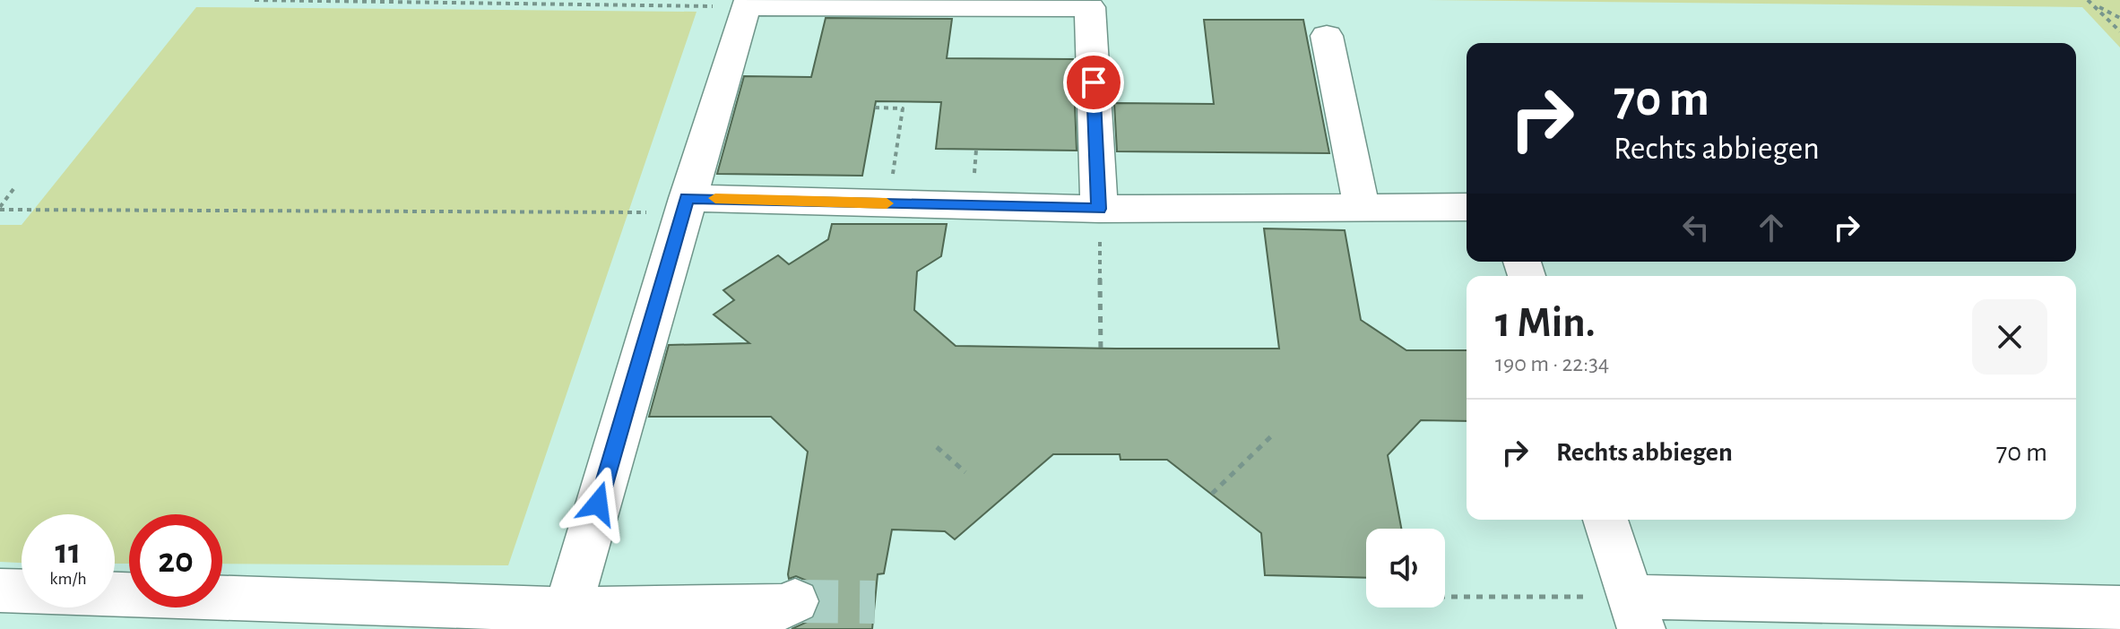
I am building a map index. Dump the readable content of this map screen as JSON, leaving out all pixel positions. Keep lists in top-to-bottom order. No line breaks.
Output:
{"page":{"turn":["70 m","Rechts abbiegen"],"heading":["1 Min.","190 m · 22:34"],"list":[{"name":"Rechts abbiegen","value":"70 m"}],"speed":"11 km/h","limit":"20"}}
